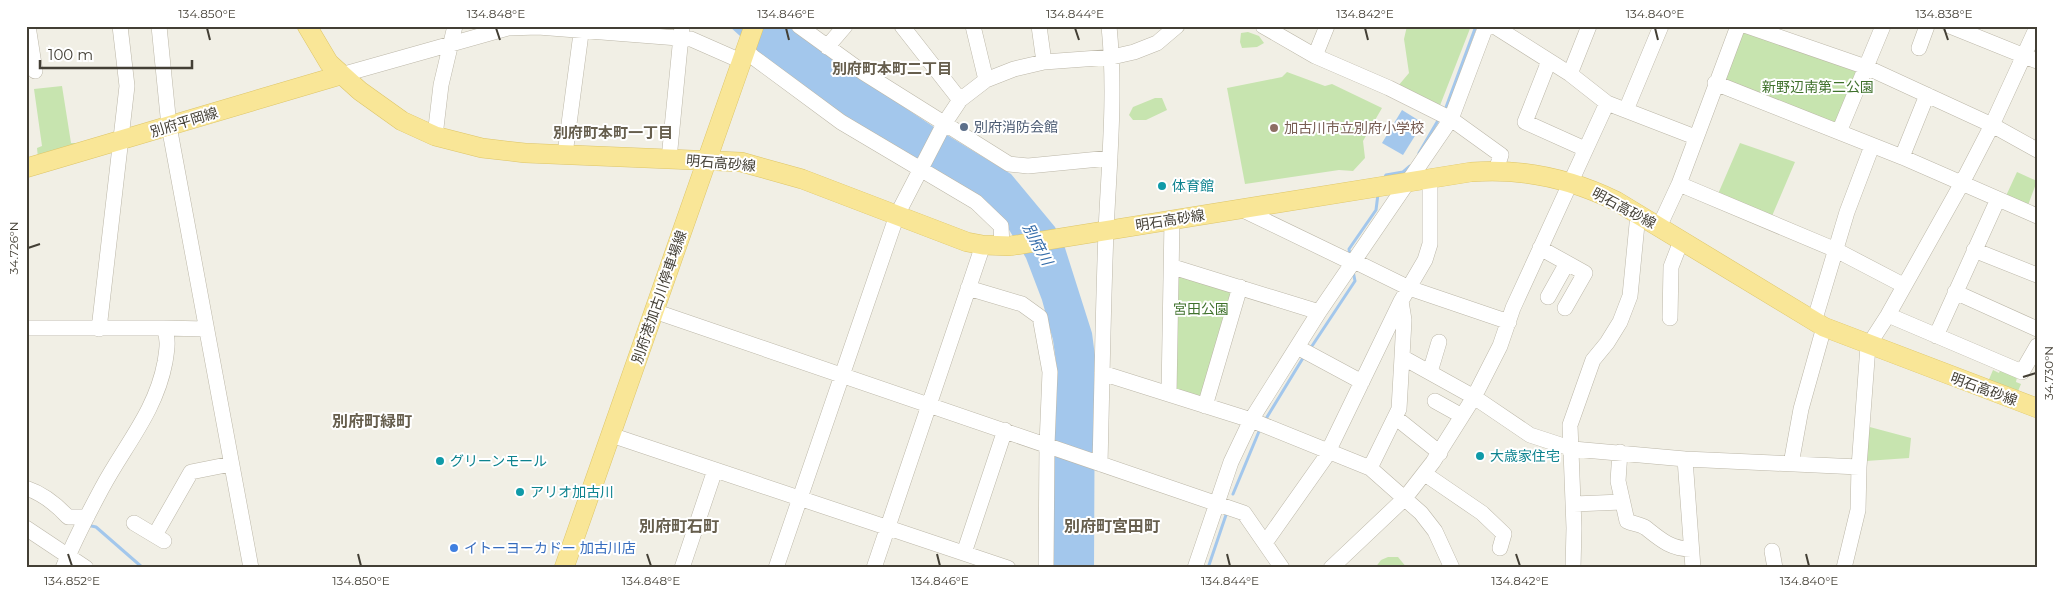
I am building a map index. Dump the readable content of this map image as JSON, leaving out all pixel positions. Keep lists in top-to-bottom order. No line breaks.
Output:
{"streets":{"main road":["別府平岡線","明石高砂線","別府港加古川停車場線"]},"crossings":[["別府平岡線","明石高砂線"],["明石高砂線","別府港加古川停車場線"]],"districts":["別府町本町二丁目","別府町本町一丁目","別府町緑町","別府町石町","別府町宮田町"],"water":["別府川"],"parks":["新野辺南第二公園","宮田公園"],"places":["別府消防会館","加古川市立別府小学校","体育館","大歳家住宅","グリーンモール","アリオ加古川","イトーヨーカドー 加古川店"],"scale_bar":"100 m","coordinates":["134.850°E","134.848°E","134.846°E","134.844°E","134.842°E","134.840°E","134.838°E","34.726°N","34.730°N","134.852°E"]}
